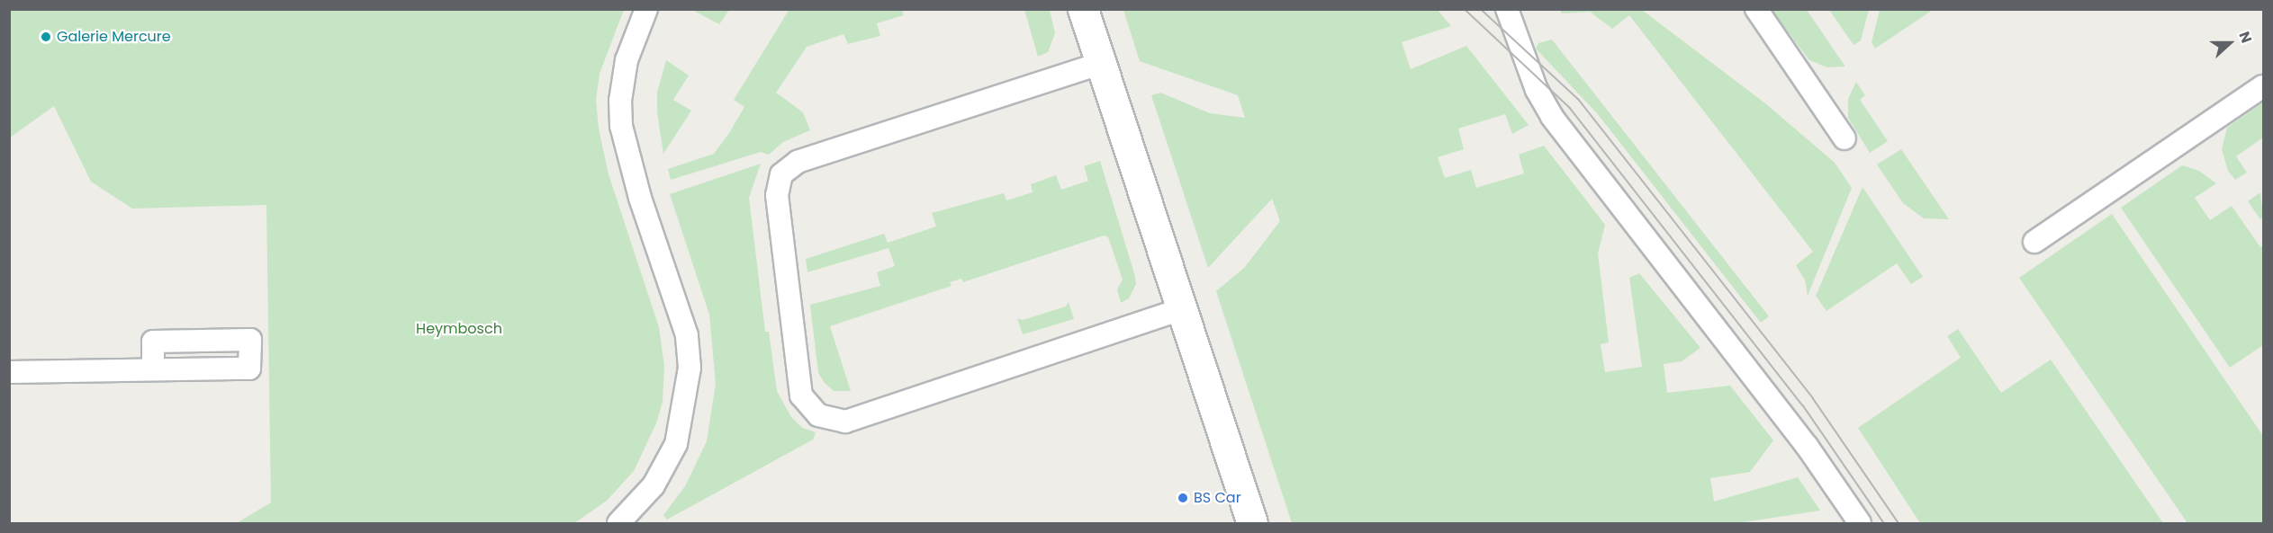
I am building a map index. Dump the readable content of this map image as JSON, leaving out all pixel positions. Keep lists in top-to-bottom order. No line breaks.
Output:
{"parks":["Heymbosch"],"places":["Galerie Mercure","BS Car"],"north":"right"}
